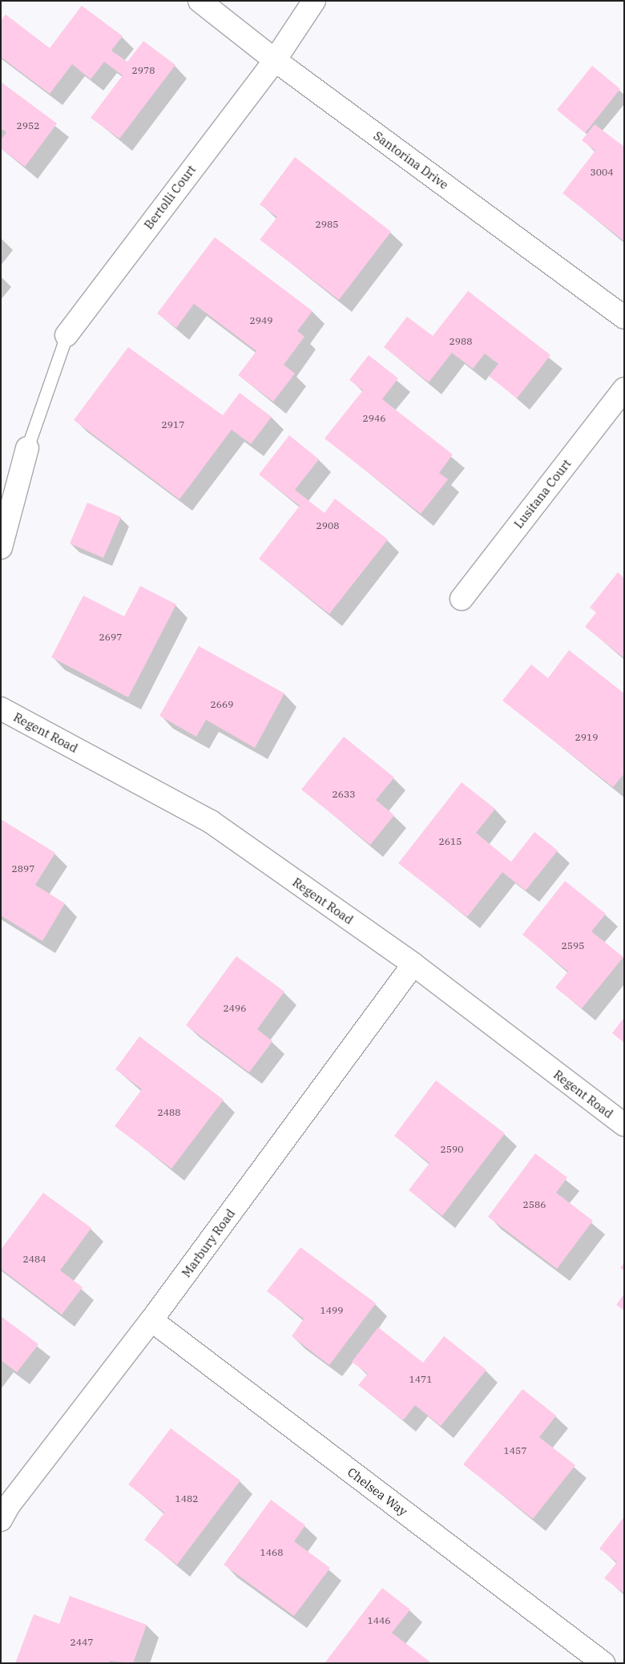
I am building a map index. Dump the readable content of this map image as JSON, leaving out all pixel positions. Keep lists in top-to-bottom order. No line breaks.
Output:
{"streets":{"street":["Santorina Drive","Bertolli Court","Lusitana Court","Regent Road","Marbury Road","Chelsea Way"]},"crossings":[["Santorina Drive","Bertolli Court"],["Regent Road","Marbury Road"],["Marbury Road","Chelsea Way"]],"house_numbers":["2978","2952","3004","2985","2949","2988","2946","2917","2908","2697","2669","2919","2633","2615","2897","2595","2496","2488","2590","2586","2484","1499","1471","1457","1482","1468","1446","2447"]}
